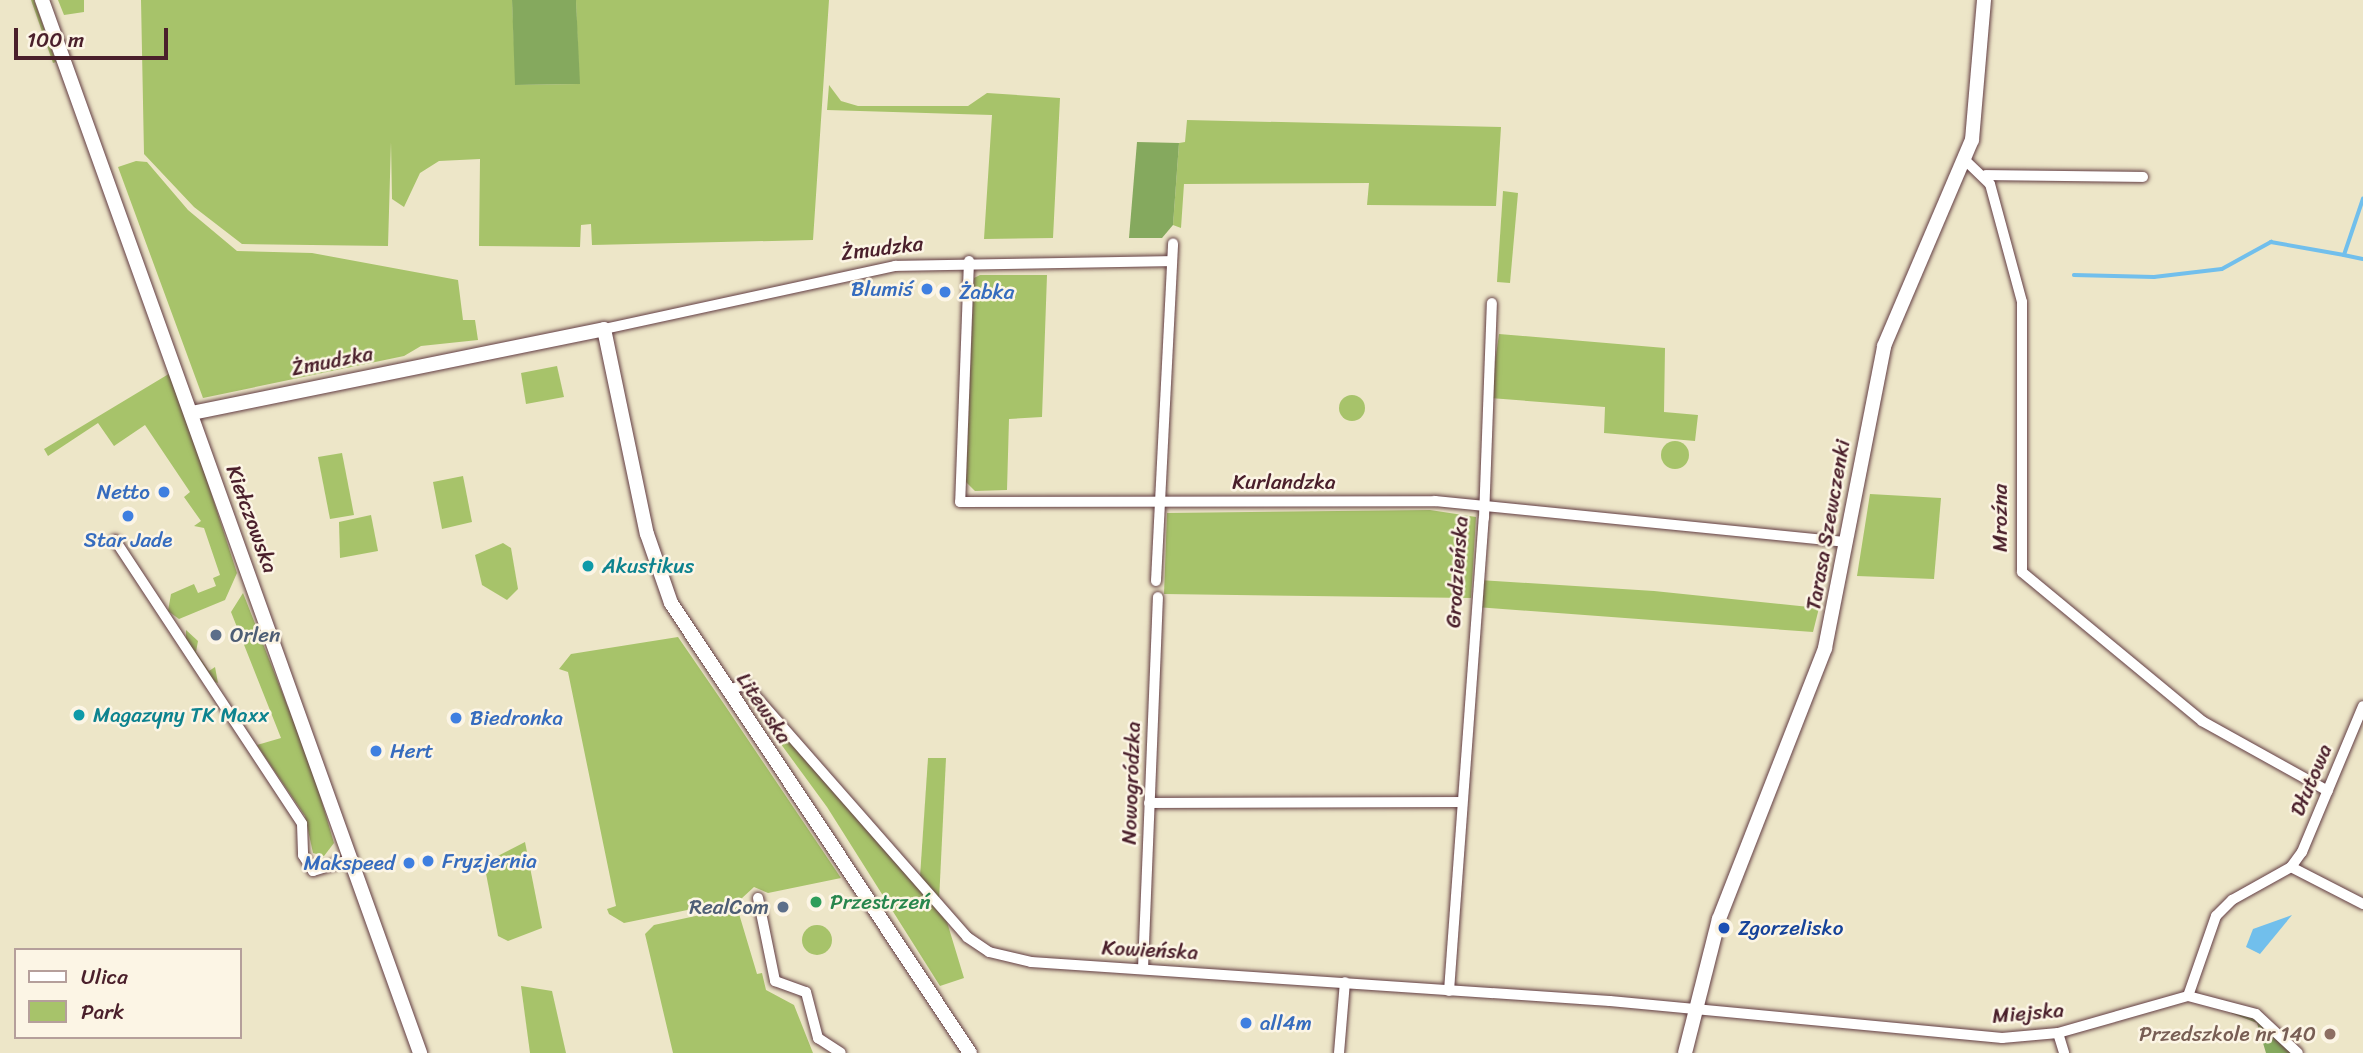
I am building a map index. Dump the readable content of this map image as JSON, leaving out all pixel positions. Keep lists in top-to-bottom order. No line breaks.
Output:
{"streets":{"street":["Żmudzka","Kurlandzka","Mroźna","Kiełczowska","Tarasa Szewczenki","Grodzieńska","Litewska","Dłutowa","Nowogródzka","Kowieńska","Miejska"]},"crossings":[["Żmudzka","Kurlandzka"],["Żmudzka","Kiełczowska"],["Żmudzka","Litewska"],["Kurlandzka","Tarasa Szewczenki"],["Kurlandzka","Grodzieńska"],["Mroźna","Dłutowa"],["Tarasa Szewczenki","Kowieńska"],["Tarasa Szewczenki","Miejska"],["Grodzieńska","Kowieńska"],["Litewska","Kowieńska"],["Nowogródzka","Kowieńska"],["Kowieńska","Miejska"]],"places":["Blumiś","Żabka","Netto","Star Jade","Akustikus","Orlen","Magazyny TK Maxx","Biedronka","Hert","Fryzjernia","Makspeed","Przestrzeń","RealCom","Zgorzelisko","all4m","Przedszkole nr 140"],"legend":["Ulica","Park"],"scale_bar":"100 m"}
